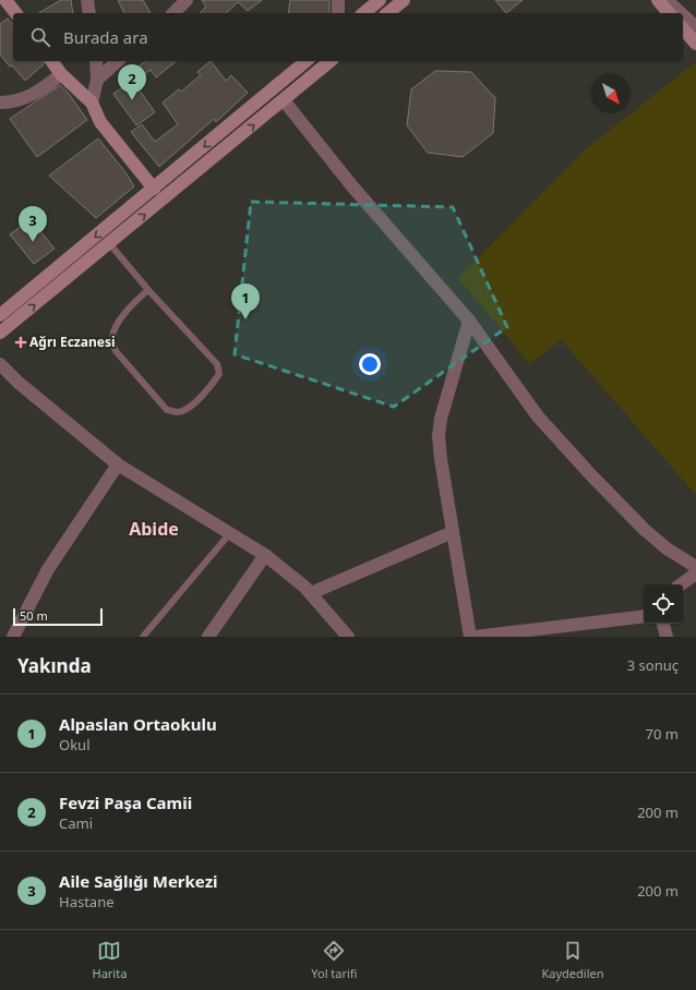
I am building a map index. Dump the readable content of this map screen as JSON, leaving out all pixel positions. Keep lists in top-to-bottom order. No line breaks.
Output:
{"districts":["Abide"],"places":{"health":["Ağrı Eczanesi"]},"scale_bar":"50 m","north":"bottom right","page":{"search":"Burada ara","pins":["2","3","1"],"scale":"50 m","heading":["Yakında","3 sonuç"],"list":[{"mark":"1","name":"Alpaslan Ortaokulu","note":"Okul","value":"70 m"},{"mark":"2","name":"Fevzi Paşa Camii","note":"Cami","value":"200 m"},{"mark":"3","name":"Aile Sağlığı Merkezi","note":"Hastane","value":"200 m"}],"nav":["Harita","Yol tarifi","Kaydedilen"]}}
